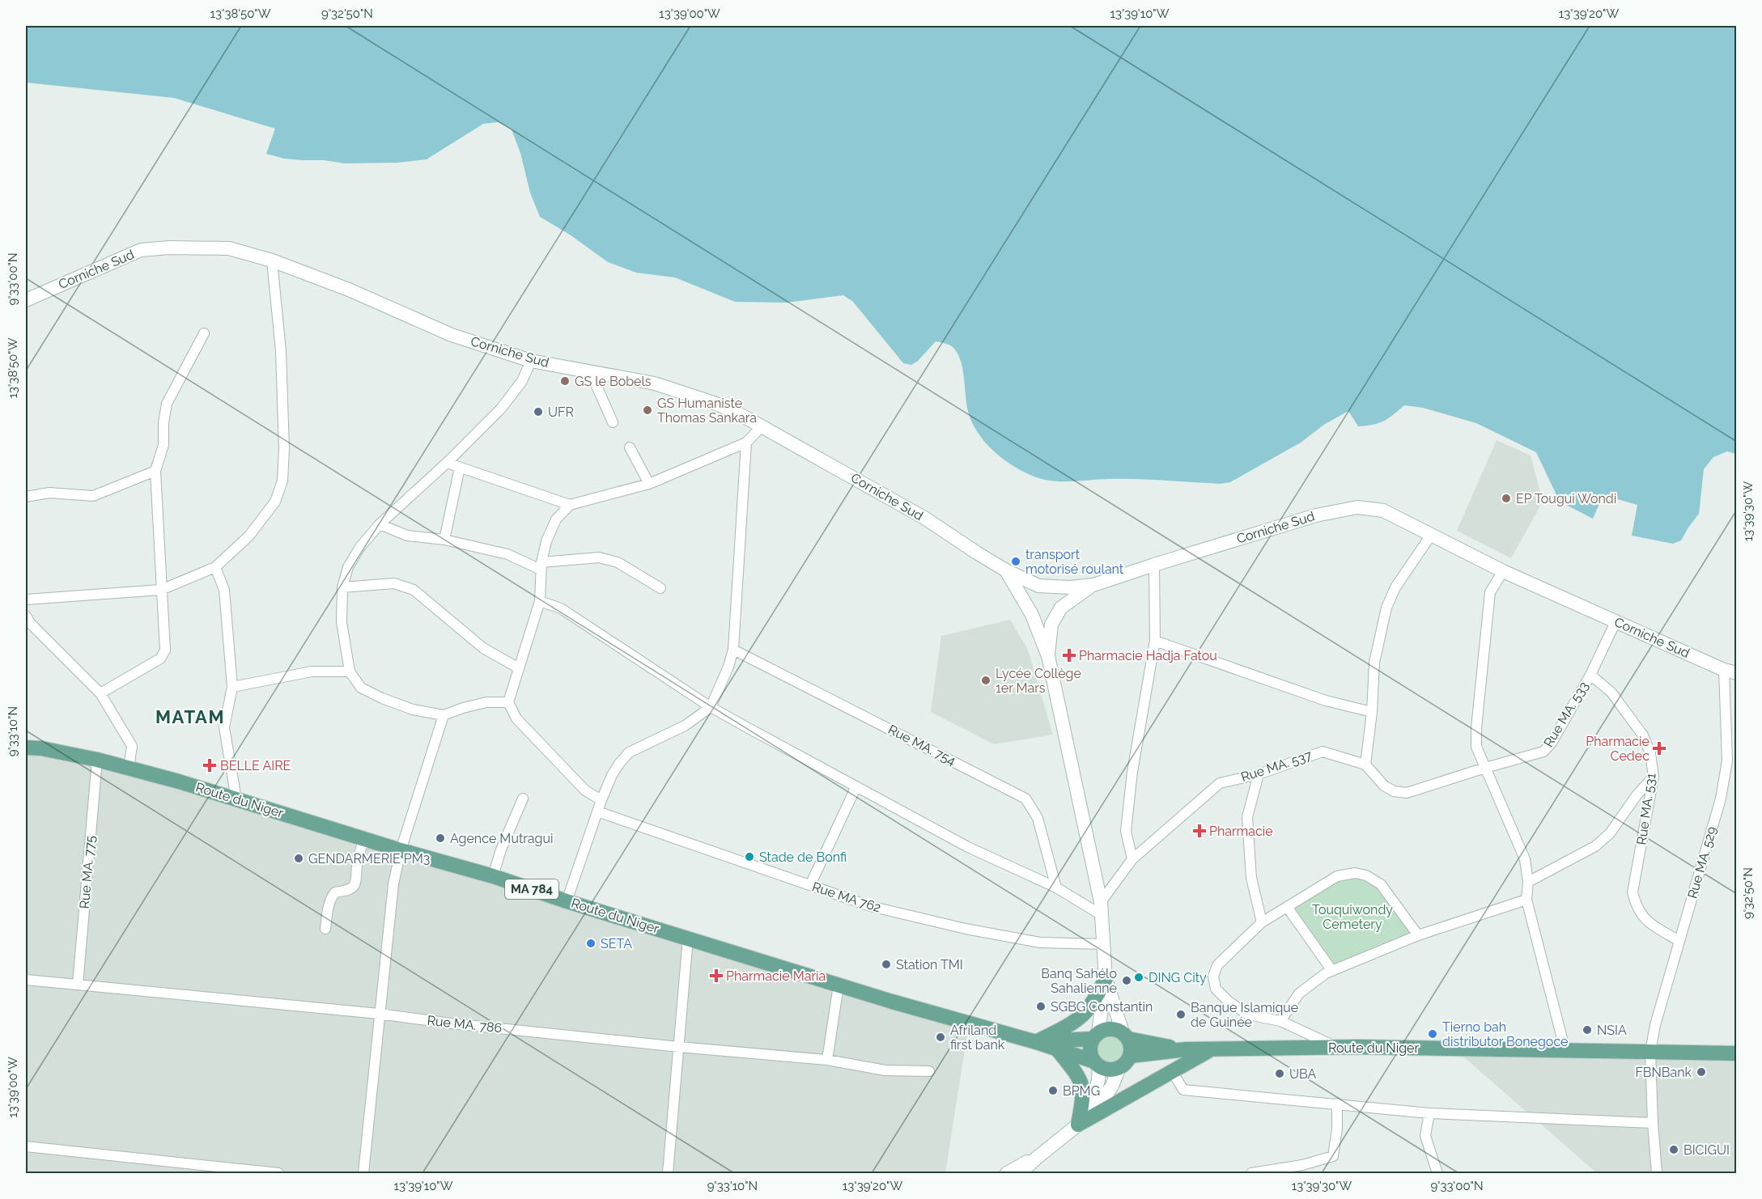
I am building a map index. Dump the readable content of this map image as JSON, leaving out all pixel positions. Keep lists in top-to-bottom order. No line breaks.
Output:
{"streets":{"main road":["Corniche Sud","Route du Niger","MA 784"],"street":["Rue MA. 533","Rue MA. 754","Rue MA. 537","Rue MA. 531","Rue MA. 529","Rue MA. 775","Rue MA 762","Rue MA. 786"]},"crossings":[["Corniche Sud","Rue MA. 533"],["Corniche Sud","Rue MA. 529"],["Rue MA. 533","Rue MA. 531"],["Route du Niger","Rue MA. 529"],["Route du Niger","Rue MA. 775"],["Rue MA. 531","Rue MA. 529"],["Rue MA. 775","Rue MA. 786"]],"districts":["MATAM"],"parks":["Touquiwondy Cemetery"],"places":{"other":["GS le Bobels","GS Humaniste Thomas Sankara","UFR","EP Tougui Wondi","transport motorisé roulant","Lycée Collège 1er Mars","Agence Mutragui","Stade de Bonfi","GENDARMERIE PM3","SETA","Station TMI","DING City","Banq Sahélo Sahalienne","SGBG Constantin","Banque Islamique de Guinée","NSIA","Tierno bah distributor Bonegoce","Afriland first bank","FBNBank","UBA","BPMG","BICIGUI"],"health":["Pharmacie Hadja Fatou","Pharmacie Cedec","BELLE AIRE","Pharmacie","Pharmacie Maria"]},"coordinates":["13°38'50\"W","9°32'50\"N","13°39'00\"W","13°39'10\"W","13°39'20\"W","9°33'00\"N","13°39'30\"W","9°33'10\"N"]}
